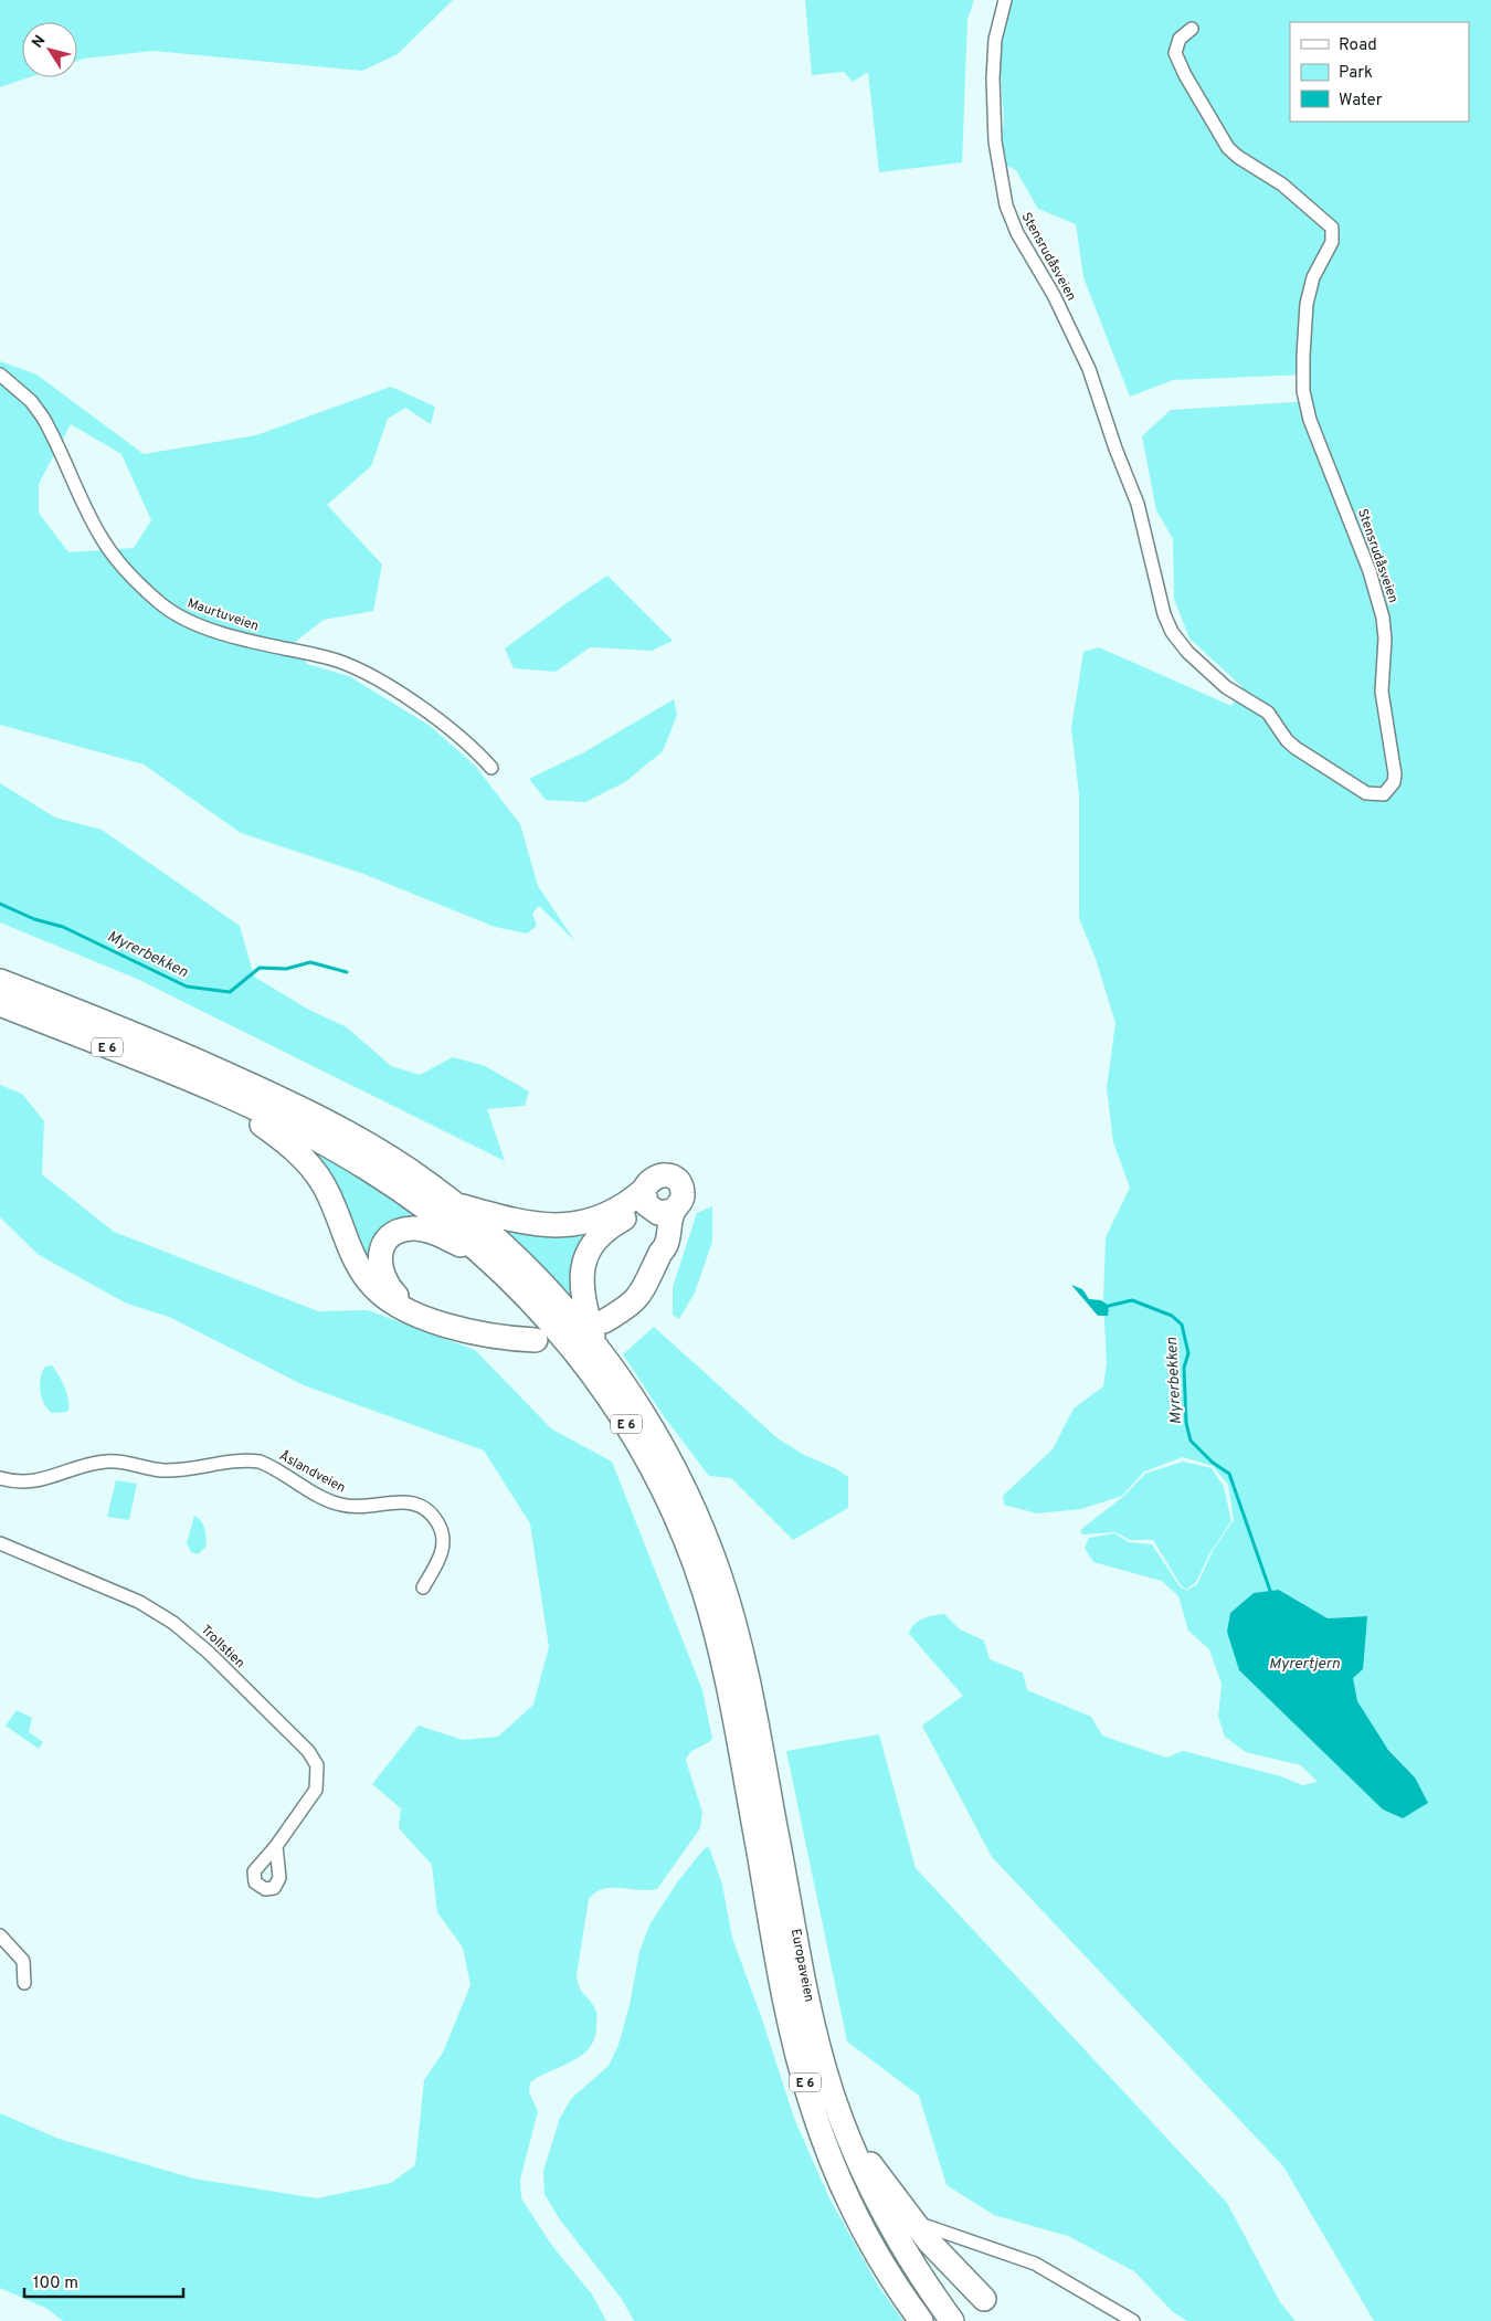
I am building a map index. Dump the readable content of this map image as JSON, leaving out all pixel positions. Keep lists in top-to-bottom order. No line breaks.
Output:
{"streets":{"highway":["E 6","Europaveien"],"street":["Stensrudåsveien","Maurtuveien","Åslandveien","Trollstien"]},"crossings":[["E 6","Europaveien"]],"water":["Myrerbekken","Myrertjern"],"legend":["Road","Park","Water"],"scale_bar":"100 m","north":"top left"}
